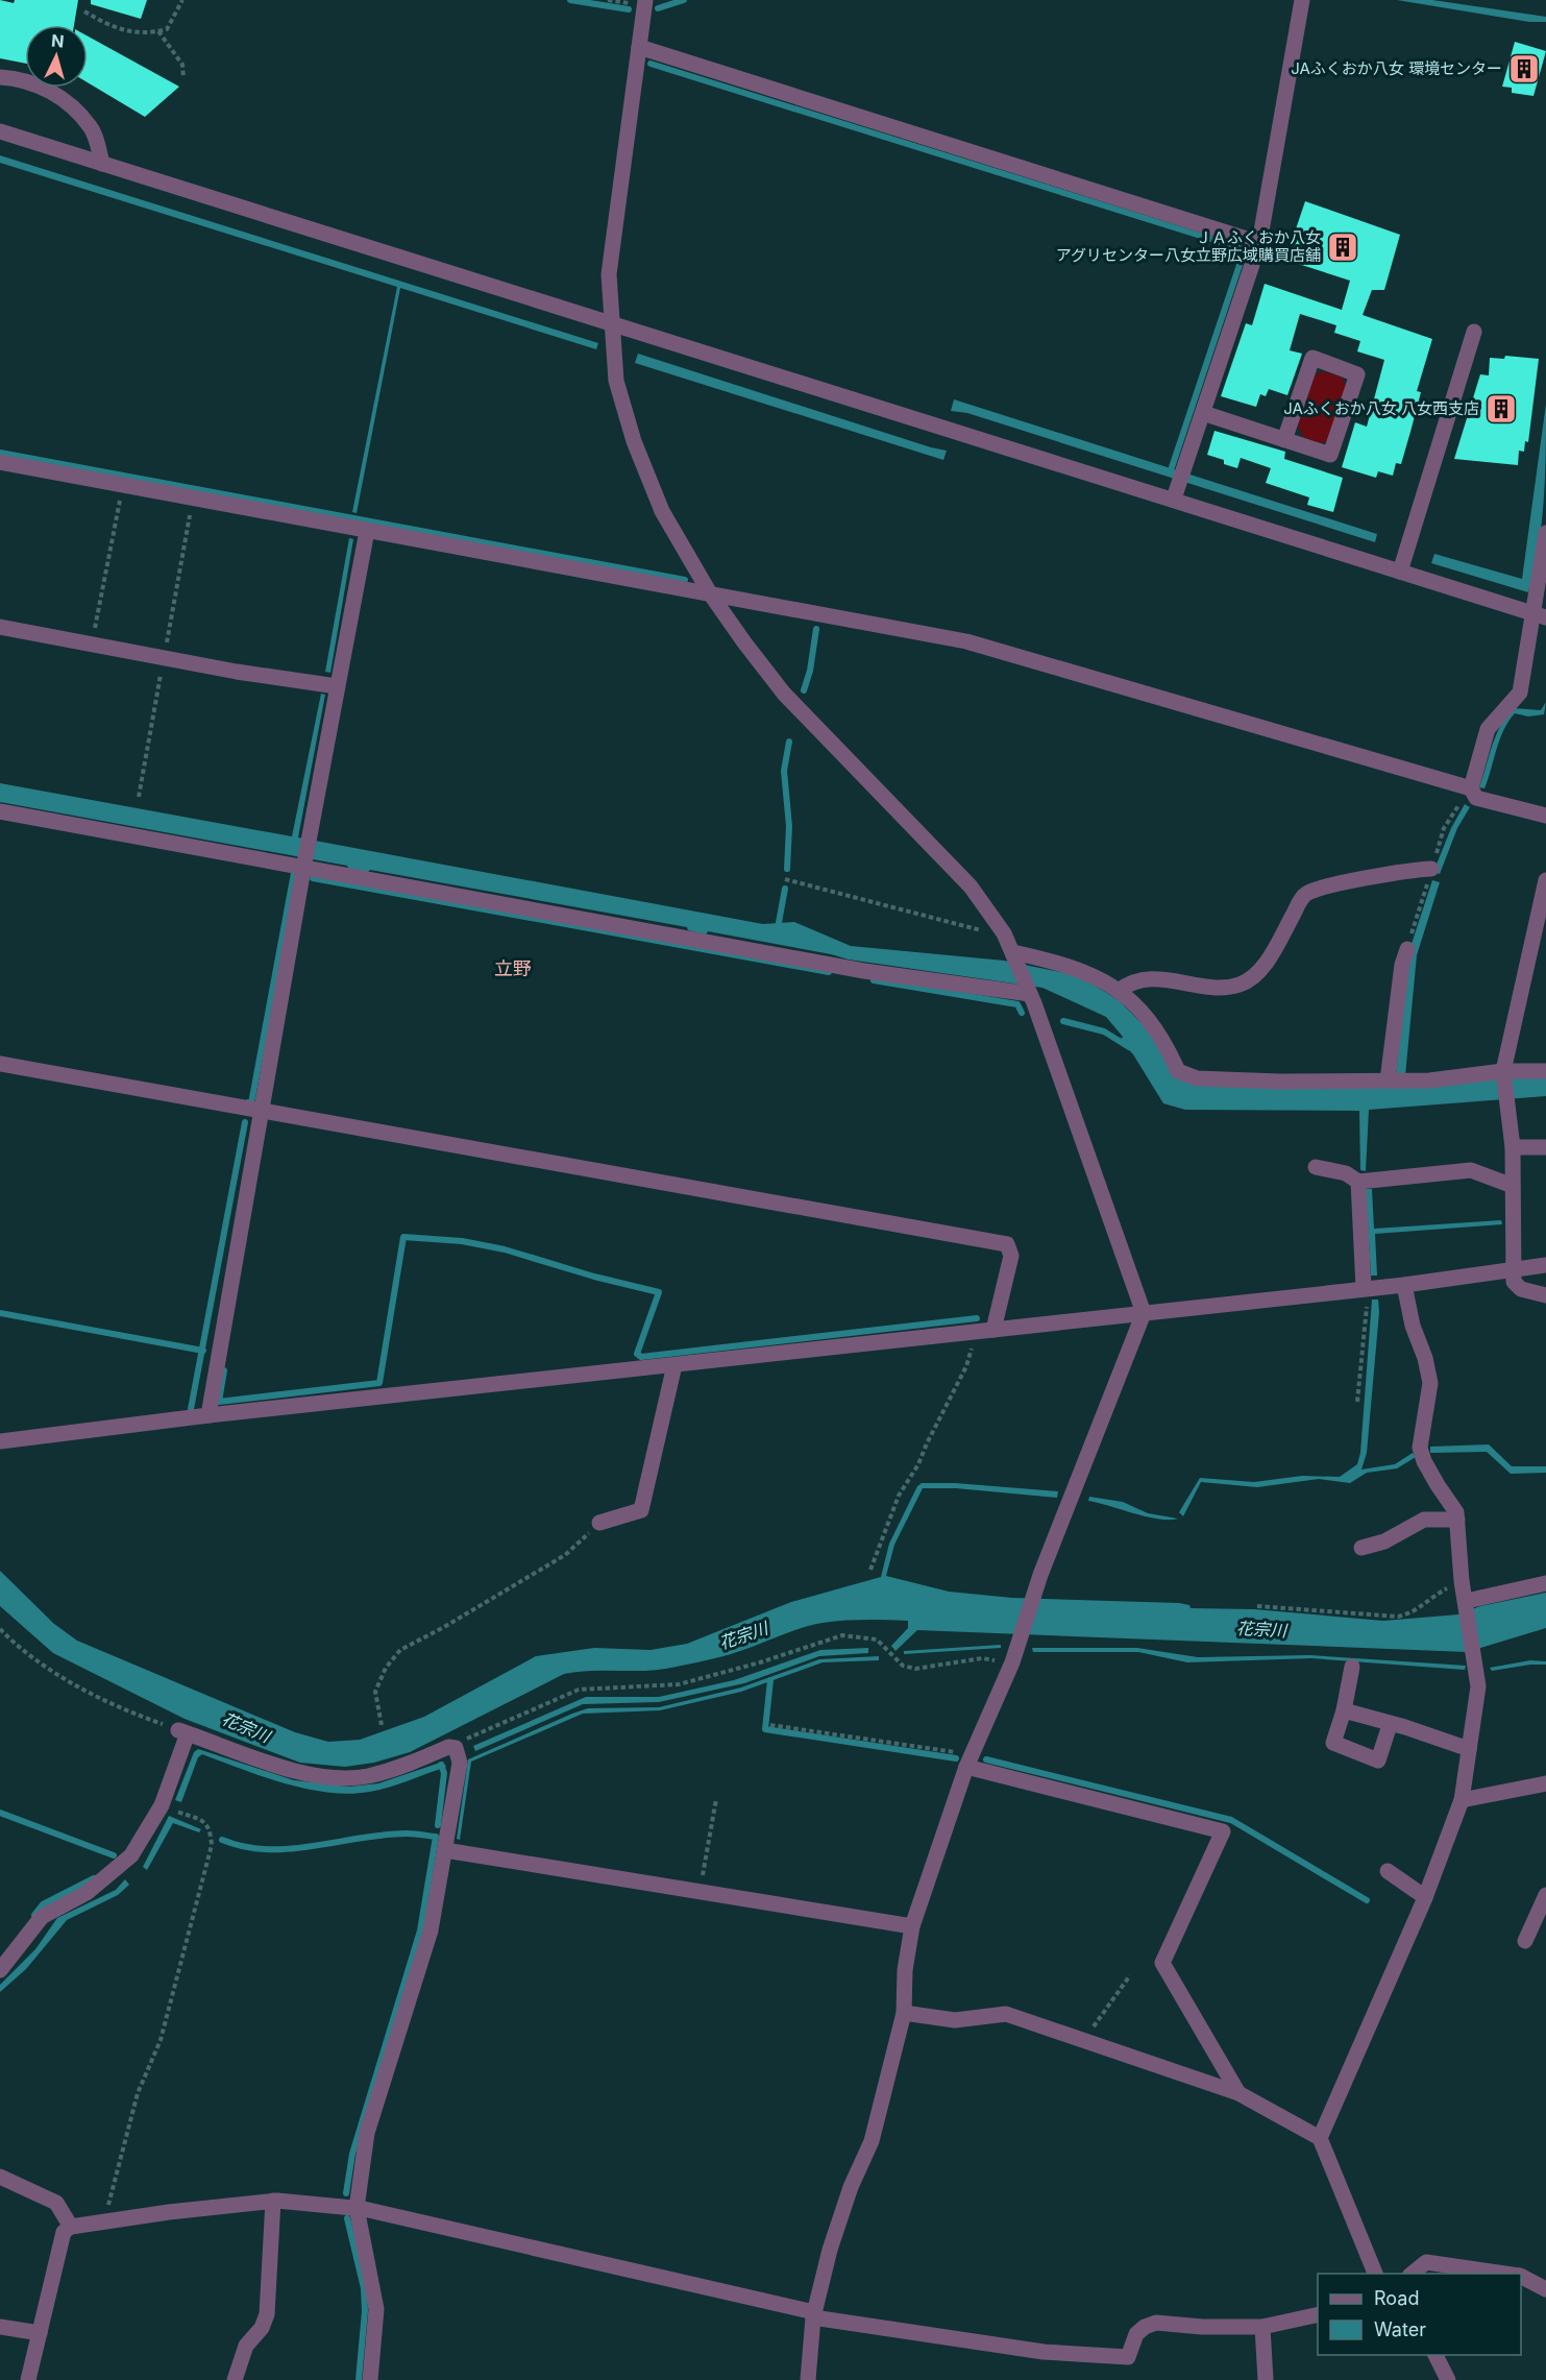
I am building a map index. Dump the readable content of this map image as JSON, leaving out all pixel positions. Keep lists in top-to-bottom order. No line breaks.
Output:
{"districts":["立野"],"water":["花宗川"],"places":{"building":["JAふくおか八女 環境センター","ＪＡふくおか八女 アグリセンター八女立野広域購買店舗","JAふくおか八女 八女西支店"]},"legend":["Road","Water"],"north":"top"}
